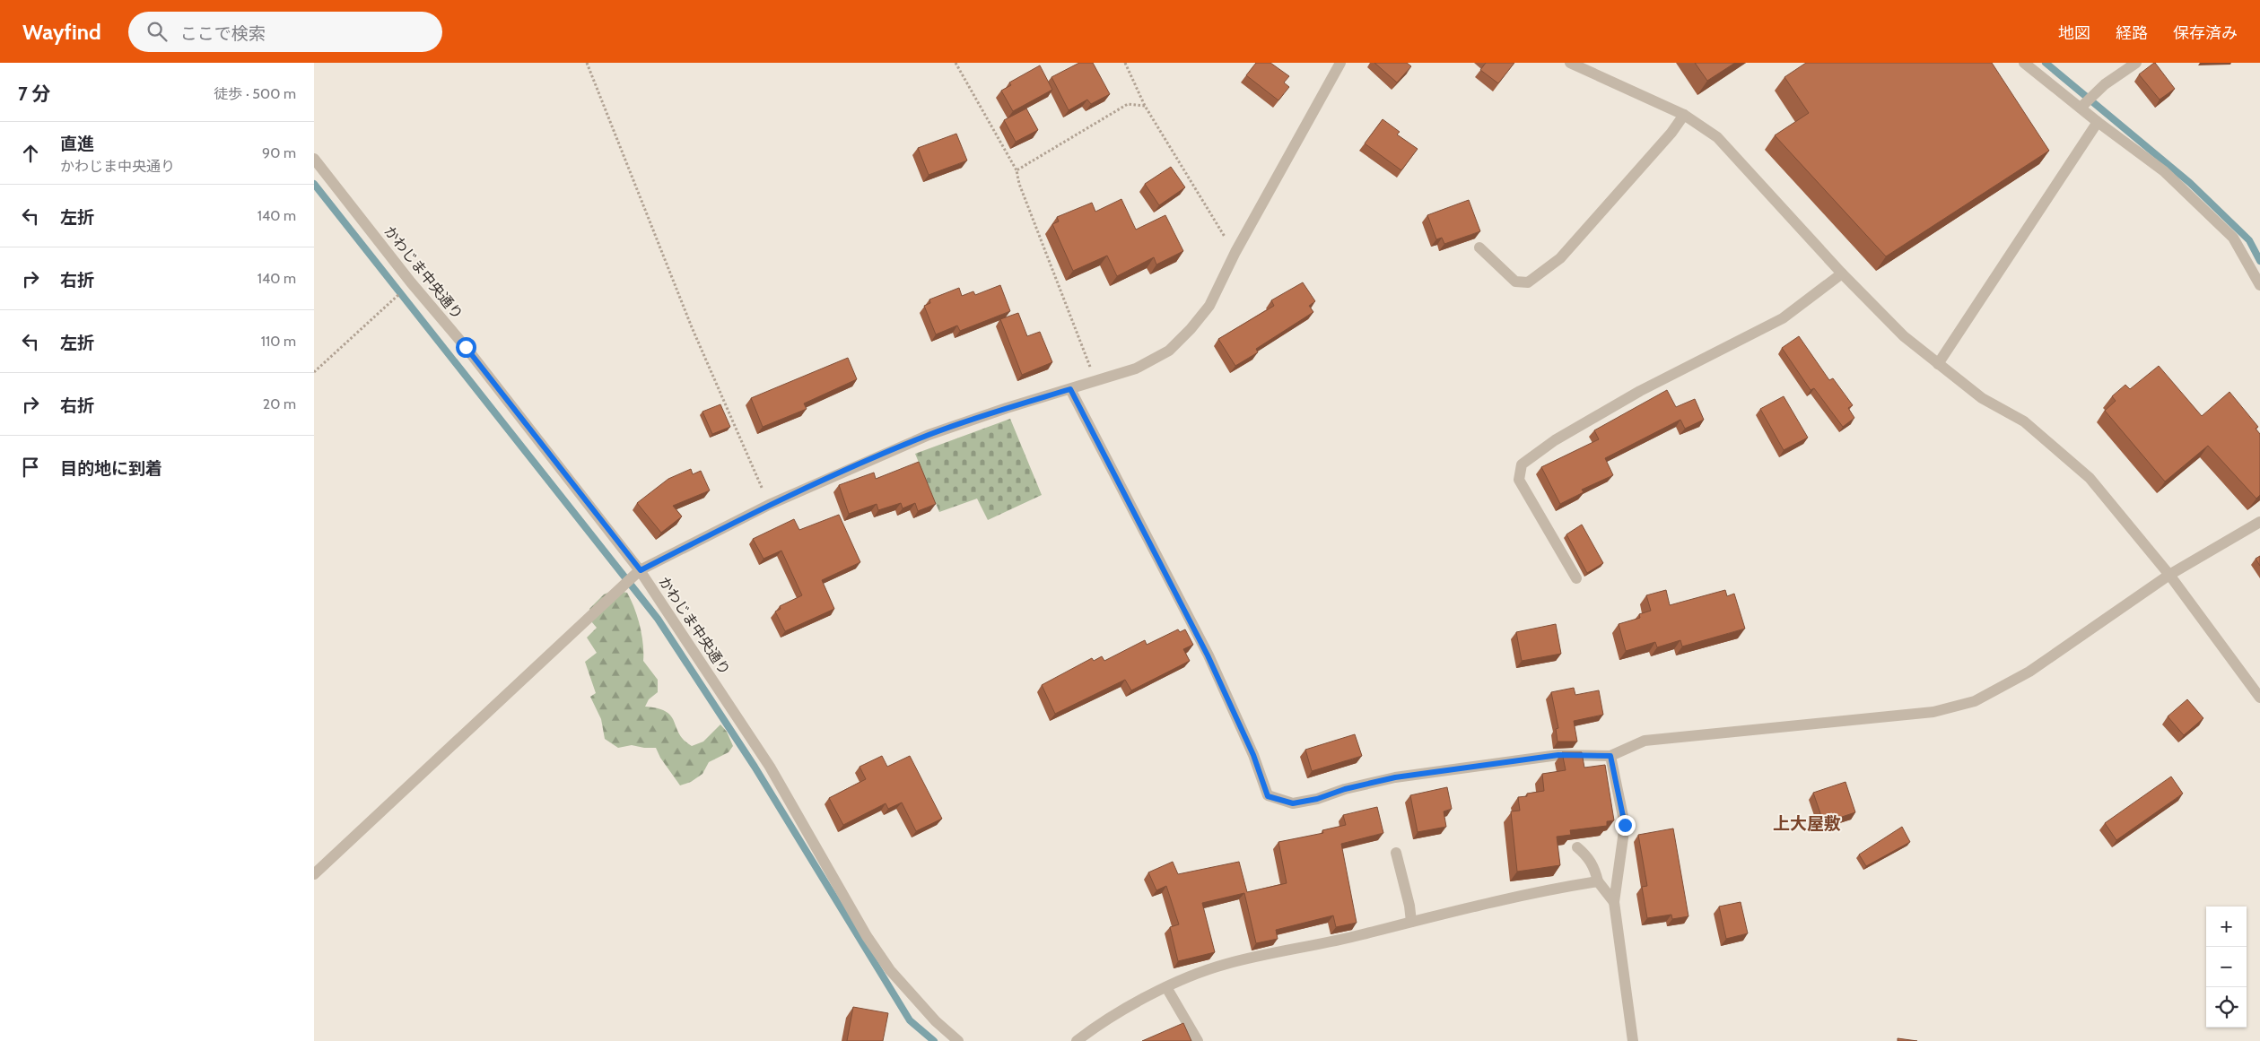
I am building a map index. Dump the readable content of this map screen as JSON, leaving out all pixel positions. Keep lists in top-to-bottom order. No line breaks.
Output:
{"streets":{"street":["かわじま中央通り"]},"districts":["上大屋敷"],"page":{"header":"Wayfind","search":"ここで検索","nav":["地図","経路","保存済み"],"heading":["7 分","徒歩 · 500 m"],"list":[["直進","かわじま中央通り","90 m"],["左折","140 m"],["右折","140 m"],["左折","110 m"],["右折","20 m"],"目的地に到着"],"map_buttons":["+","−"]}}
